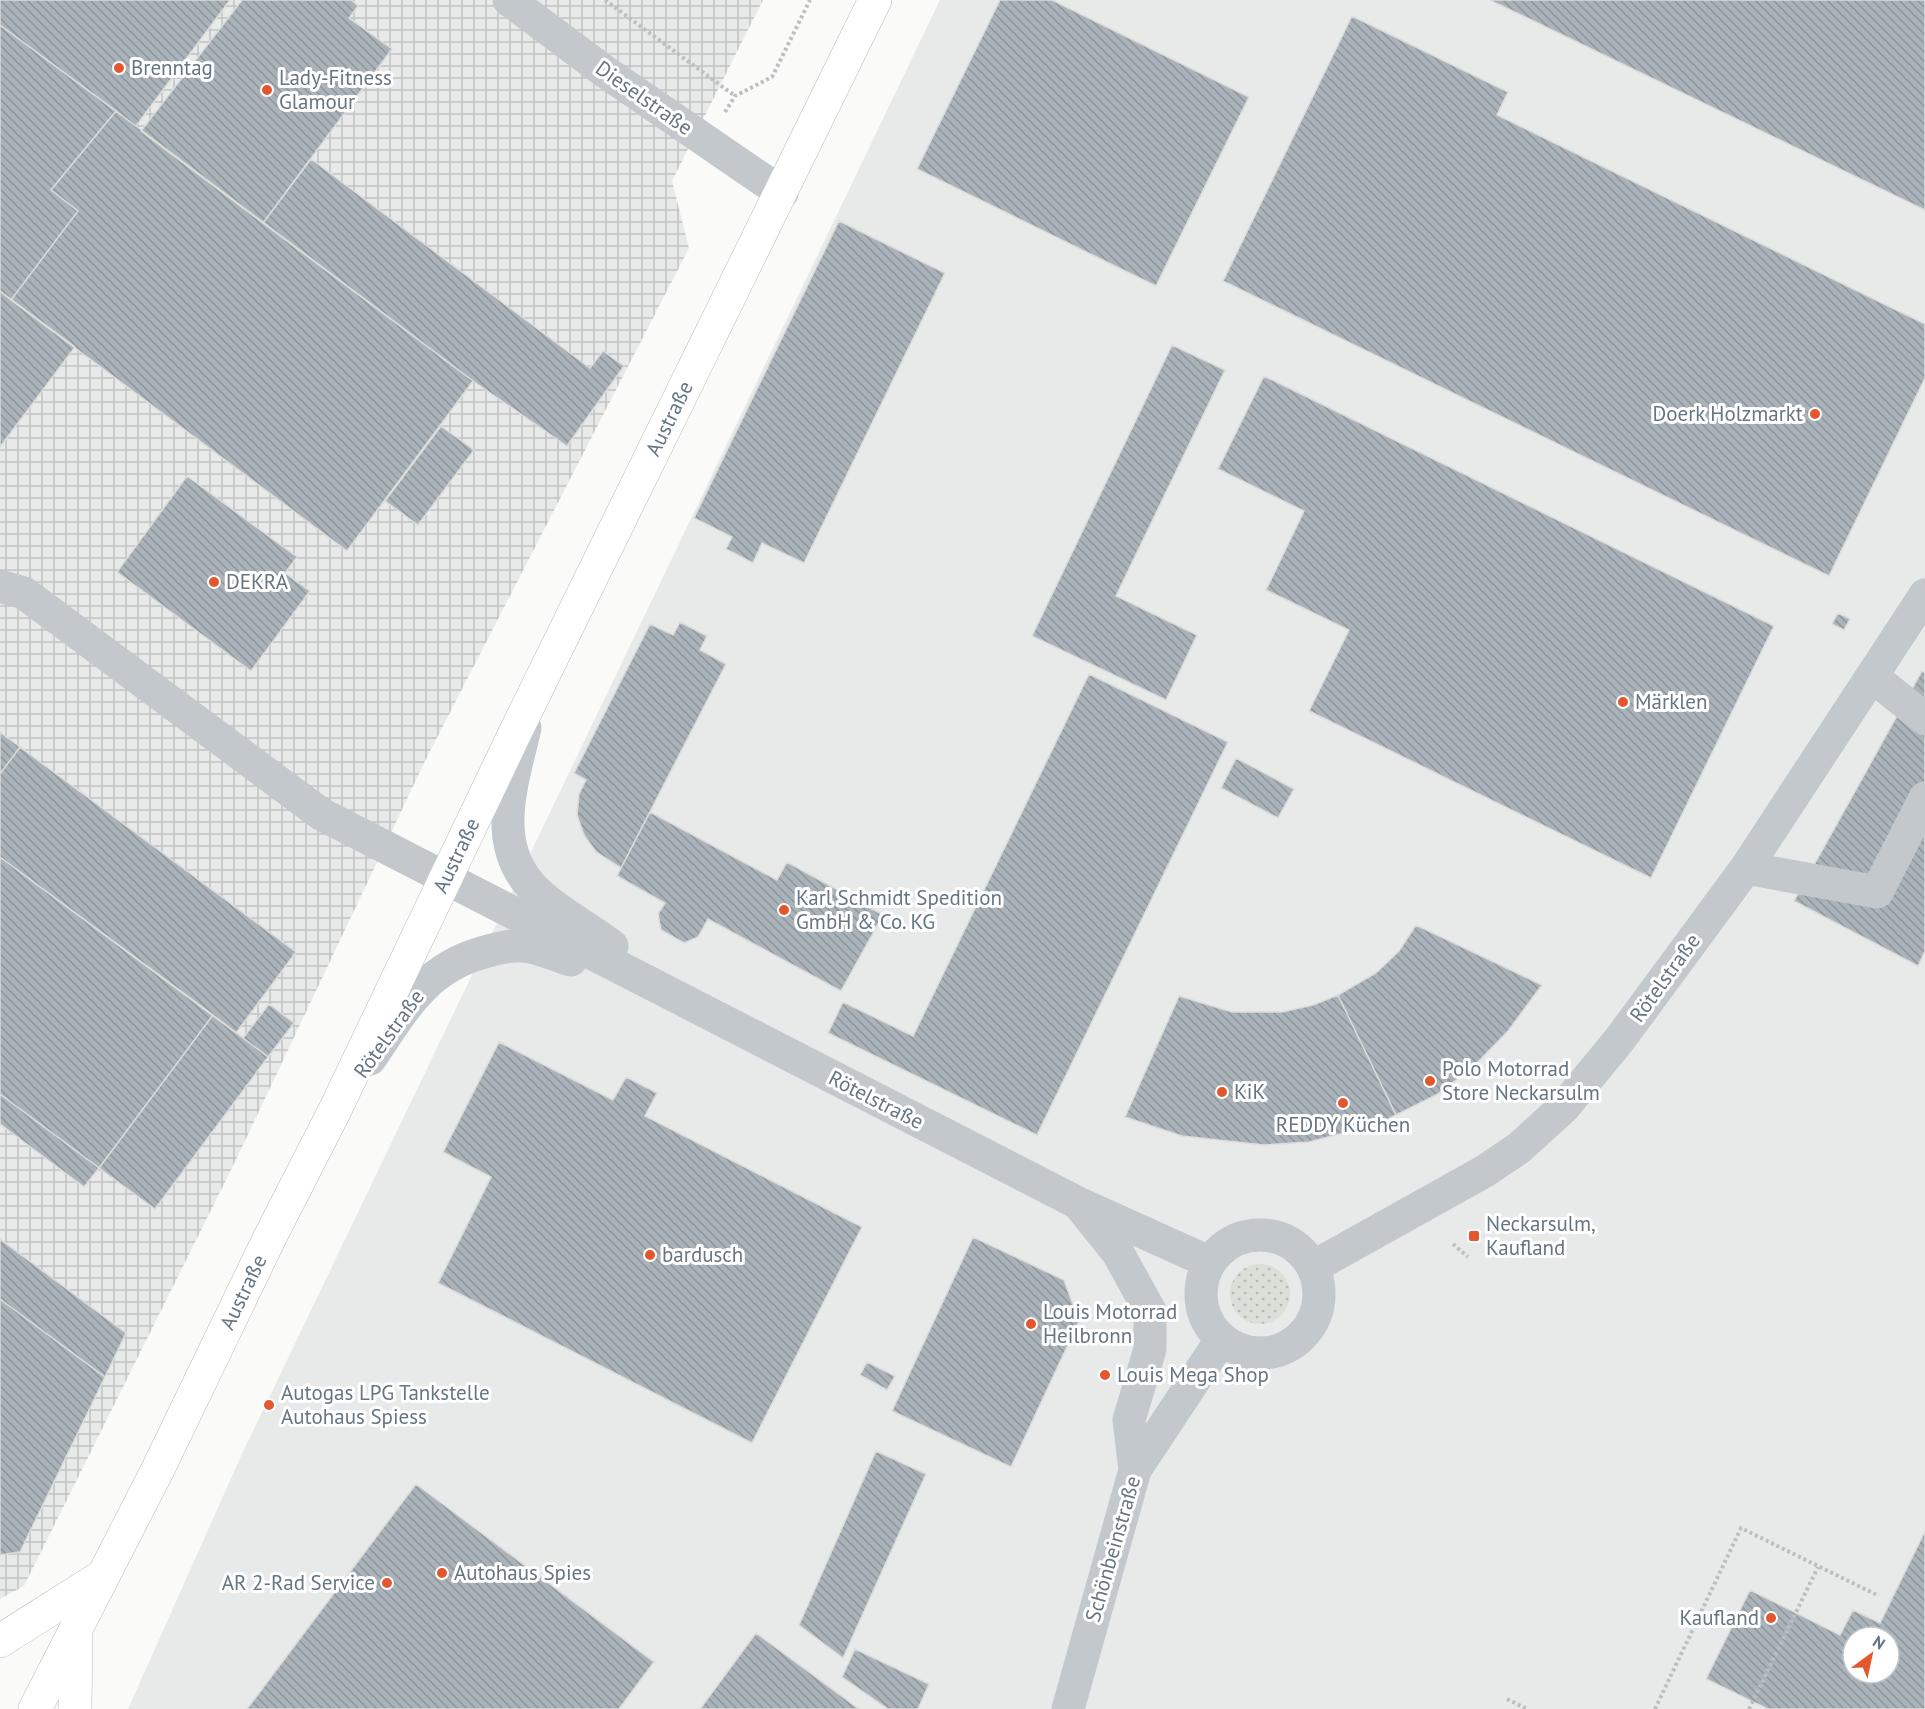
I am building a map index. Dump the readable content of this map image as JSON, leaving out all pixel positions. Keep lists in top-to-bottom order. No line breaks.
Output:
{"streets":{"main road":["Austraße"],"street":["Dieselstraße","Rötelstraße","Schönbeinstraße"]},"crossings":[["Dieselstraße","Austraße"],["Austraße","Rötelstraße"],["Rötelstraße","Schönbeinstraße"]],"places":{"other":["Brenntag","Lady-Fitness Glamour","Doerk Holzmarkt","DEKRA","Märklen","Karl Schmidt Spedition GmbH & Co. KG","Polo Motorrad Store Neckarsulm","KiK","REDDY Küchen","bardusch","Louis Motorrad Heilbronn","Louis Mega Shop","Autogas LPG Tankstelle Autohaus Spiess","Autohaus Spies","AR 2-Rad Service","Kaufland"],"transit":["Neckarsulm, Kaufland"]},"north":"top right"}
